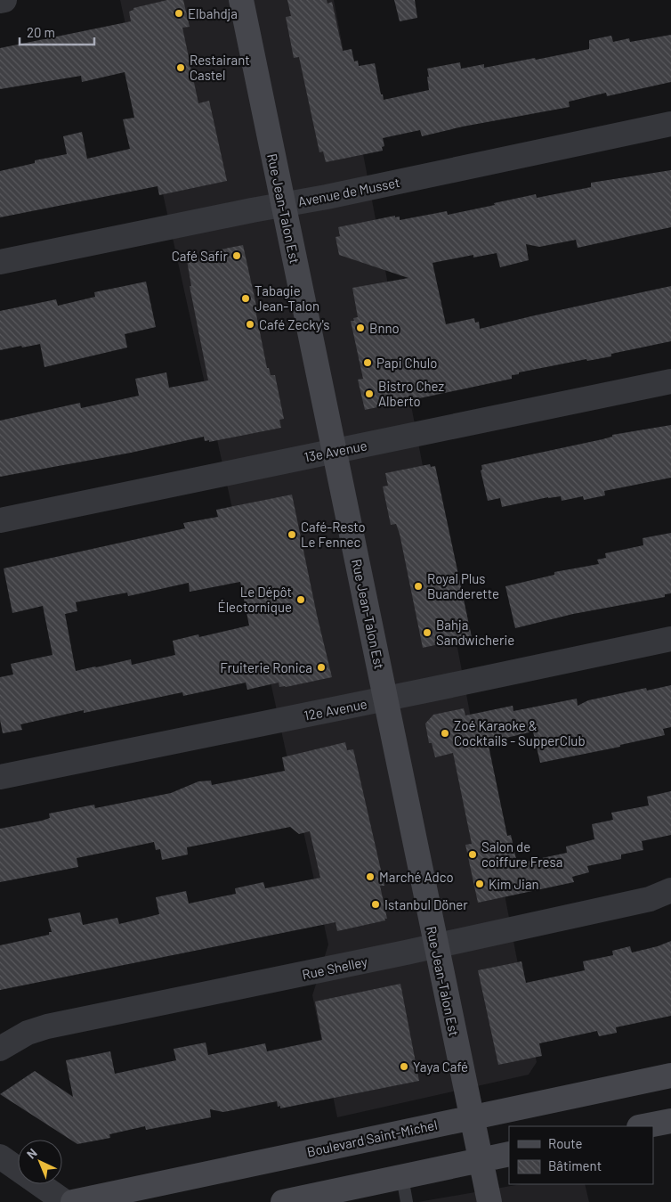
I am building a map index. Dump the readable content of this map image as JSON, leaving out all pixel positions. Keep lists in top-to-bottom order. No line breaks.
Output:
{"streets":{"main road":["Rue Jean-Talon Est","Boulevard Saint-Michel"],"street":["Avenue de Musset","13e Avenue","12e Avenue","Rue Shelley"]},"crossings":[["Avenue de Musset","Rue Jean-Talon Est"],["Rue Jean-Talon Est","13e Avenue"],["Rue Jean-Talon Est","12e Avenue"],["Rue Jean-Talon Est","Rue Shelley"],["Rue Jean-Talon Est","Boulevard Saint-Michel"]],"places":["Elbahdja","Restairant Castel","Café Safir","Tabagie Jean-Talon","Café Zecky's","Bnno","Papi Chulo","Bistro Chez Alberto","Café-Resto Le Fennec","Royal Plus Buanderette","Le Dépôt Électornique","Bahja Sandwicherie","Fruiterie Ronica","Zoé Karaoke & Cocktails - SupperClub","Salon de coiffure Fresa","Marché Adco","Kim Jian","Istanbul Döner","Yaya Café"],"legend":["Route","Bâtiment"],"scale_bar":"20 m","north":"top left"}
